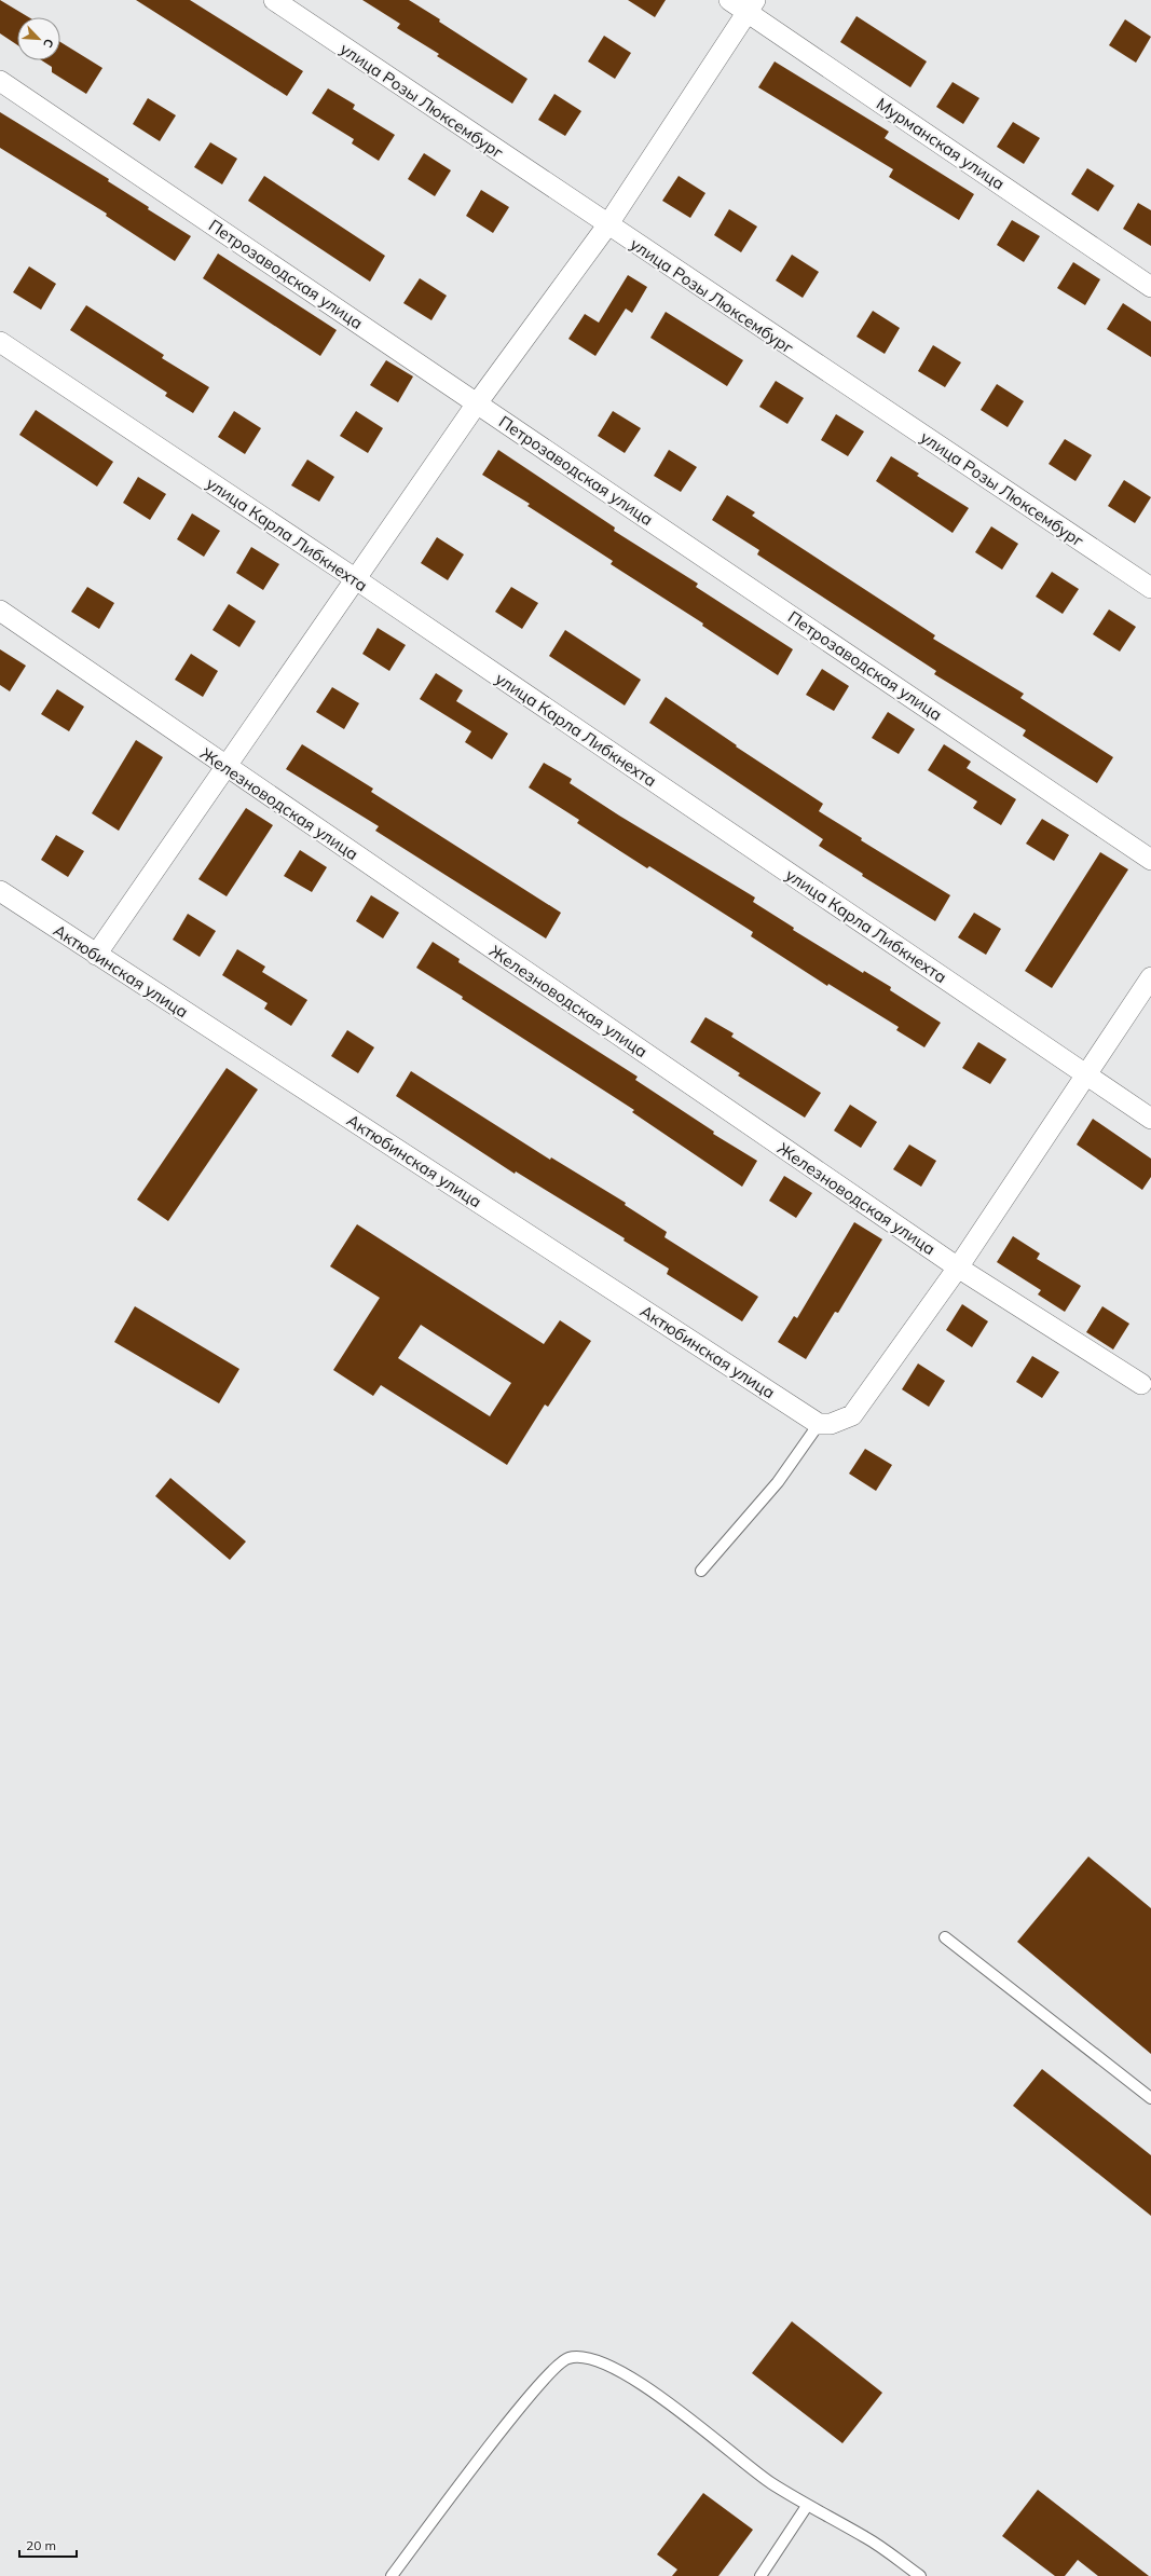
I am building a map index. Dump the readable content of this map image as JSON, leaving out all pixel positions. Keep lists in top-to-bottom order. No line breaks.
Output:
{"streets":{"street":["улица Розы Люксембург","Мурманская улица","Петрозаводская улица","улица Карла Либкнехта","Железноводская улица","Актюбинская улица"]},"scale_bar":"20 m","north":"bottom right"}
